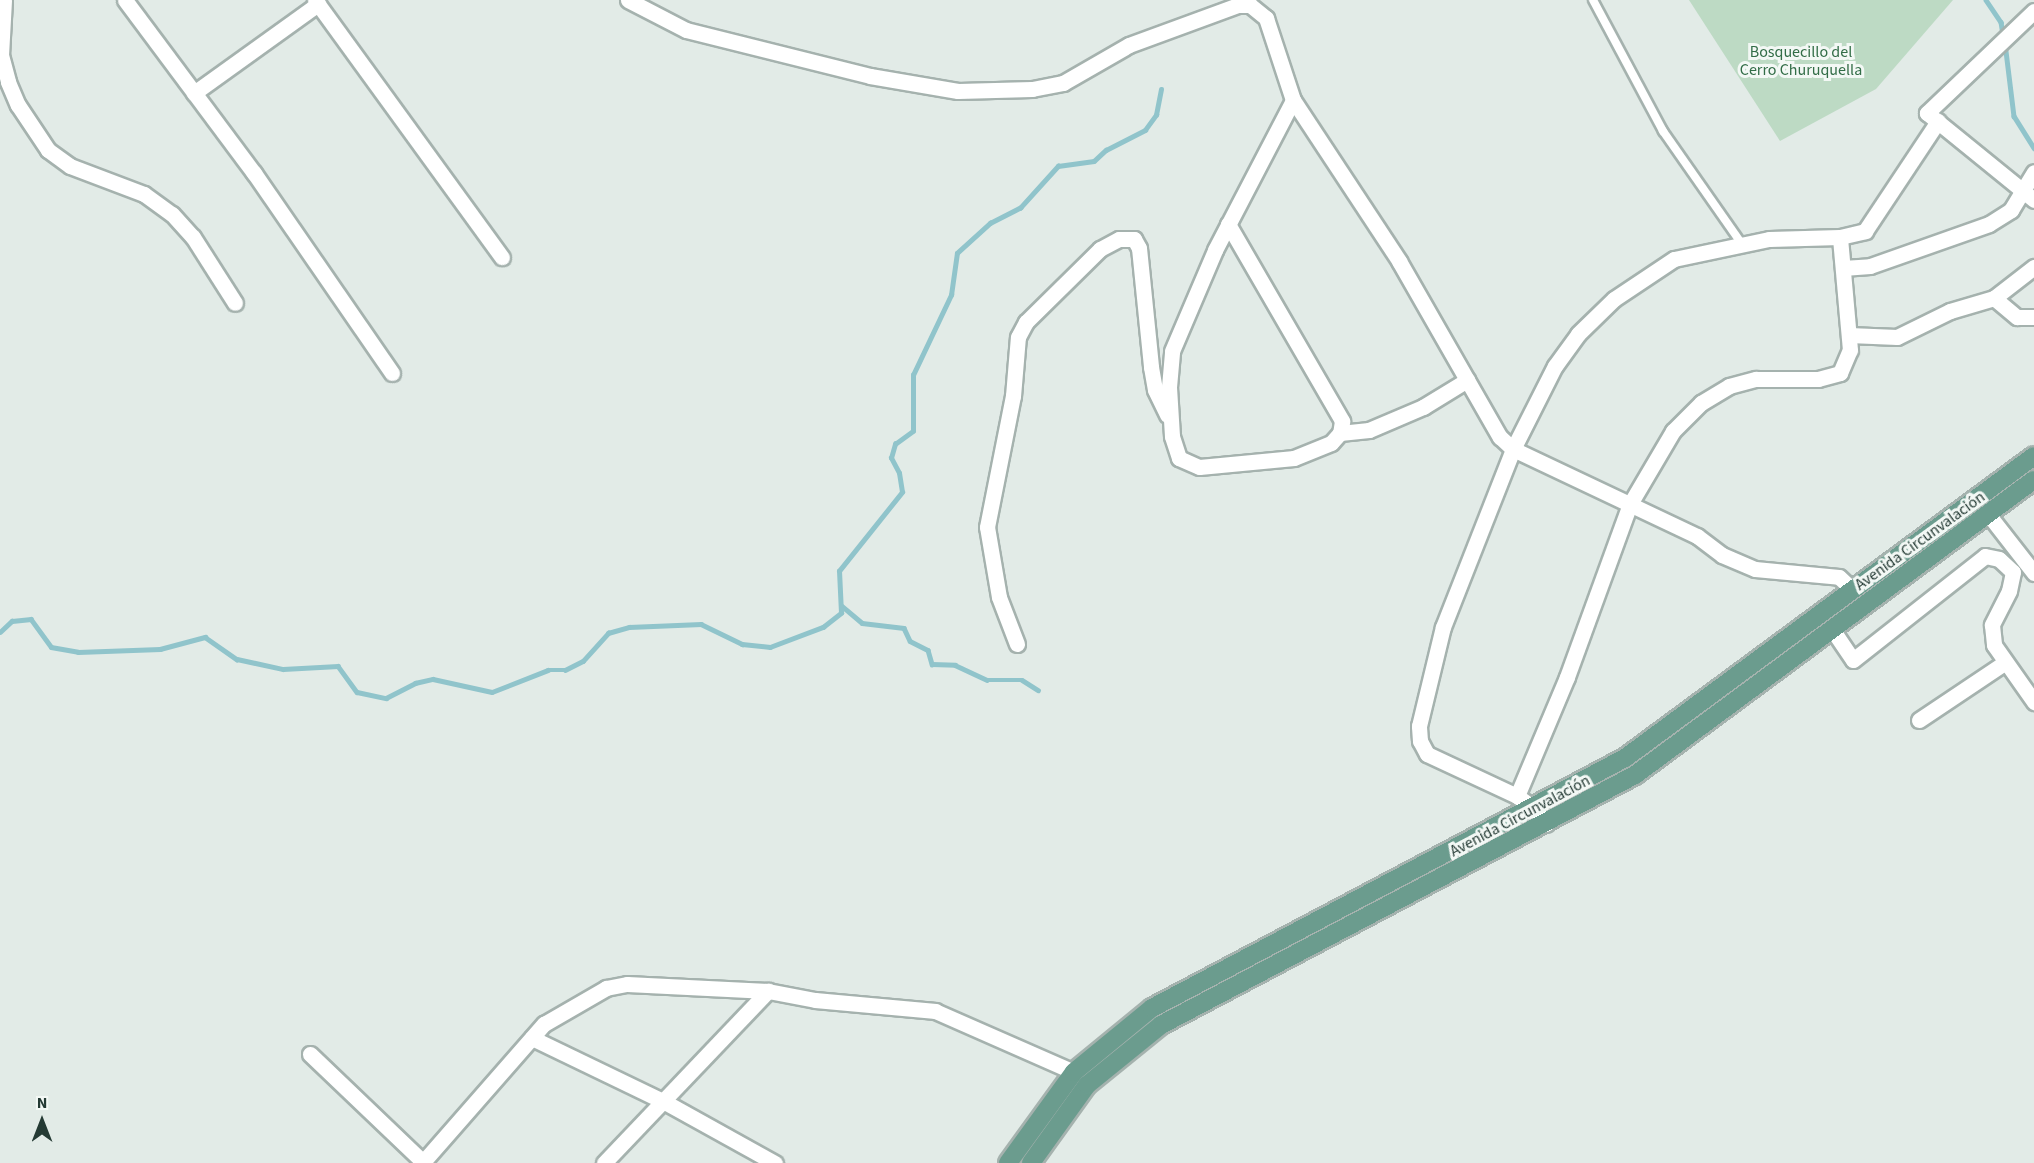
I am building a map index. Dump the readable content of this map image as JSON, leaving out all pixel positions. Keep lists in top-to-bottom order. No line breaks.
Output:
{"streets":{"main road":["Avenida Circunvalación"]},"parks":["Bosquecillo del Cerro Churuquella"],"north":"top"}
